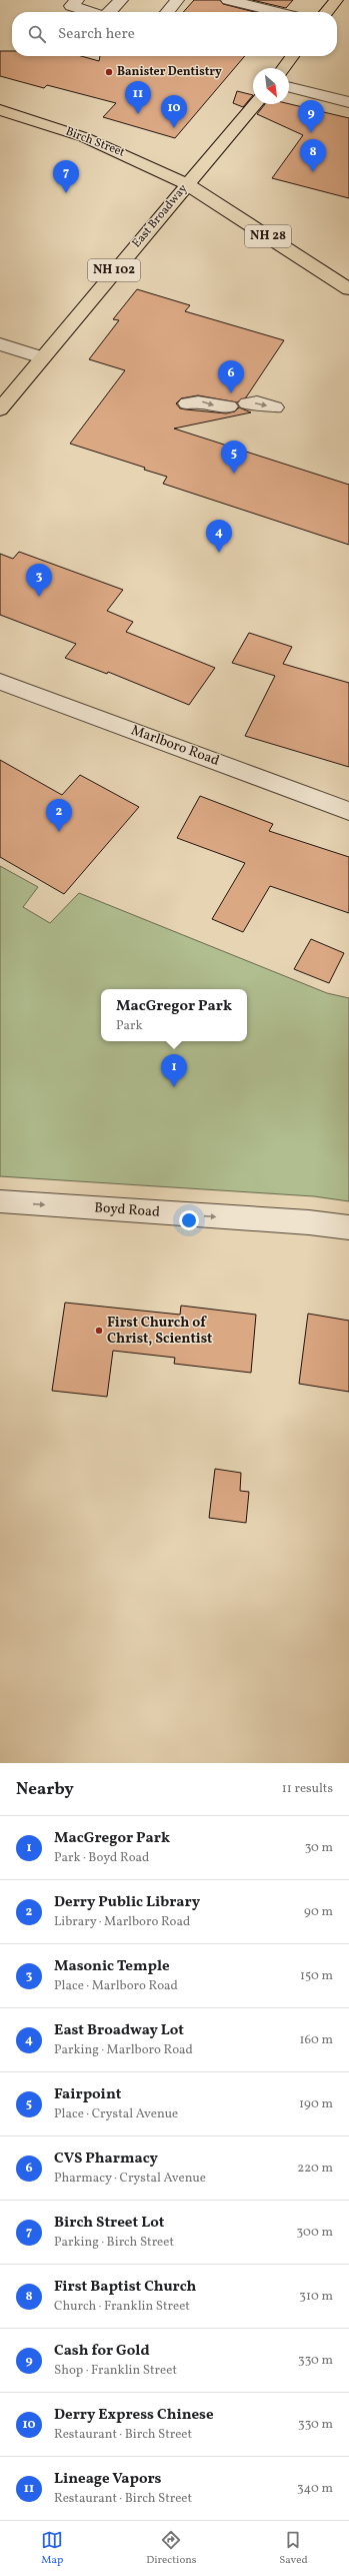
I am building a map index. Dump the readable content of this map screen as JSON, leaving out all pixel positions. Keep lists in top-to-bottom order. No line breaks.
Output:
{"streets":{"main road":["Birch Street","East Broadway","NH 28","NH 102"],"street":["Marlboro Road","Boyd Road"]},"crossings":[["Birch Street","East Broadway"],["Birch Street","NH 28"],["East Broadway","NH 28"]],"one_way":["Boyd Road"],"places":["Banister Dentistry","First Church of Christ, Scientist"],"north":"bottom right","page":{"search":"Search here","pins":["11","10","9","8","7","6","5","4","3","2","1"],"popup":["MacGregor Park","Park"],"heading":["Nearby","11 results"],"list":[{"mark":"1","name":"MacGregor Park","note":"Park · Boyd Road","value":"30 m"},{"mark":"2","name":"Derry Public Library","note":"Library · Marlboro Road","value":"90 m"},{"mark":"3","name":"Masonic Temple","note":"Place · Marlboro Road","value":"150 m"},{"mark":"4","name":"East Broadway Lot","note":"Parking · Marlboro Road","value":"160 m"},{"mark":"5","name":"Fairpoint","note":"Place · Crystal Avenue","value":"190 m"},{"mark":"6","name":"CVS Pharmacy","note":"Pharmacy · Crystal Avenue","value":"220 m"},{"mark":"7","name":"Birch Street Lot","note":"Parking · Birch Street","value":"300 m"},{"mark":"8","name":"First Baptist Church","note":"Church · Franklin Street","value":"310 m"},{"mark":"9","name":"Cash for Gold","note":"Shop · Franklin Street","value":"330 m"},{"mark":"10","name":"Derry Express Chinese","note":"Restaurant · Birch Street","value":"330 m"},{"mark":"11","name":"Lineage Vapors","note":"Restaurant · Birch Street","value":"340 m"}],"nav":["Map","Directions","Saved"]}}
